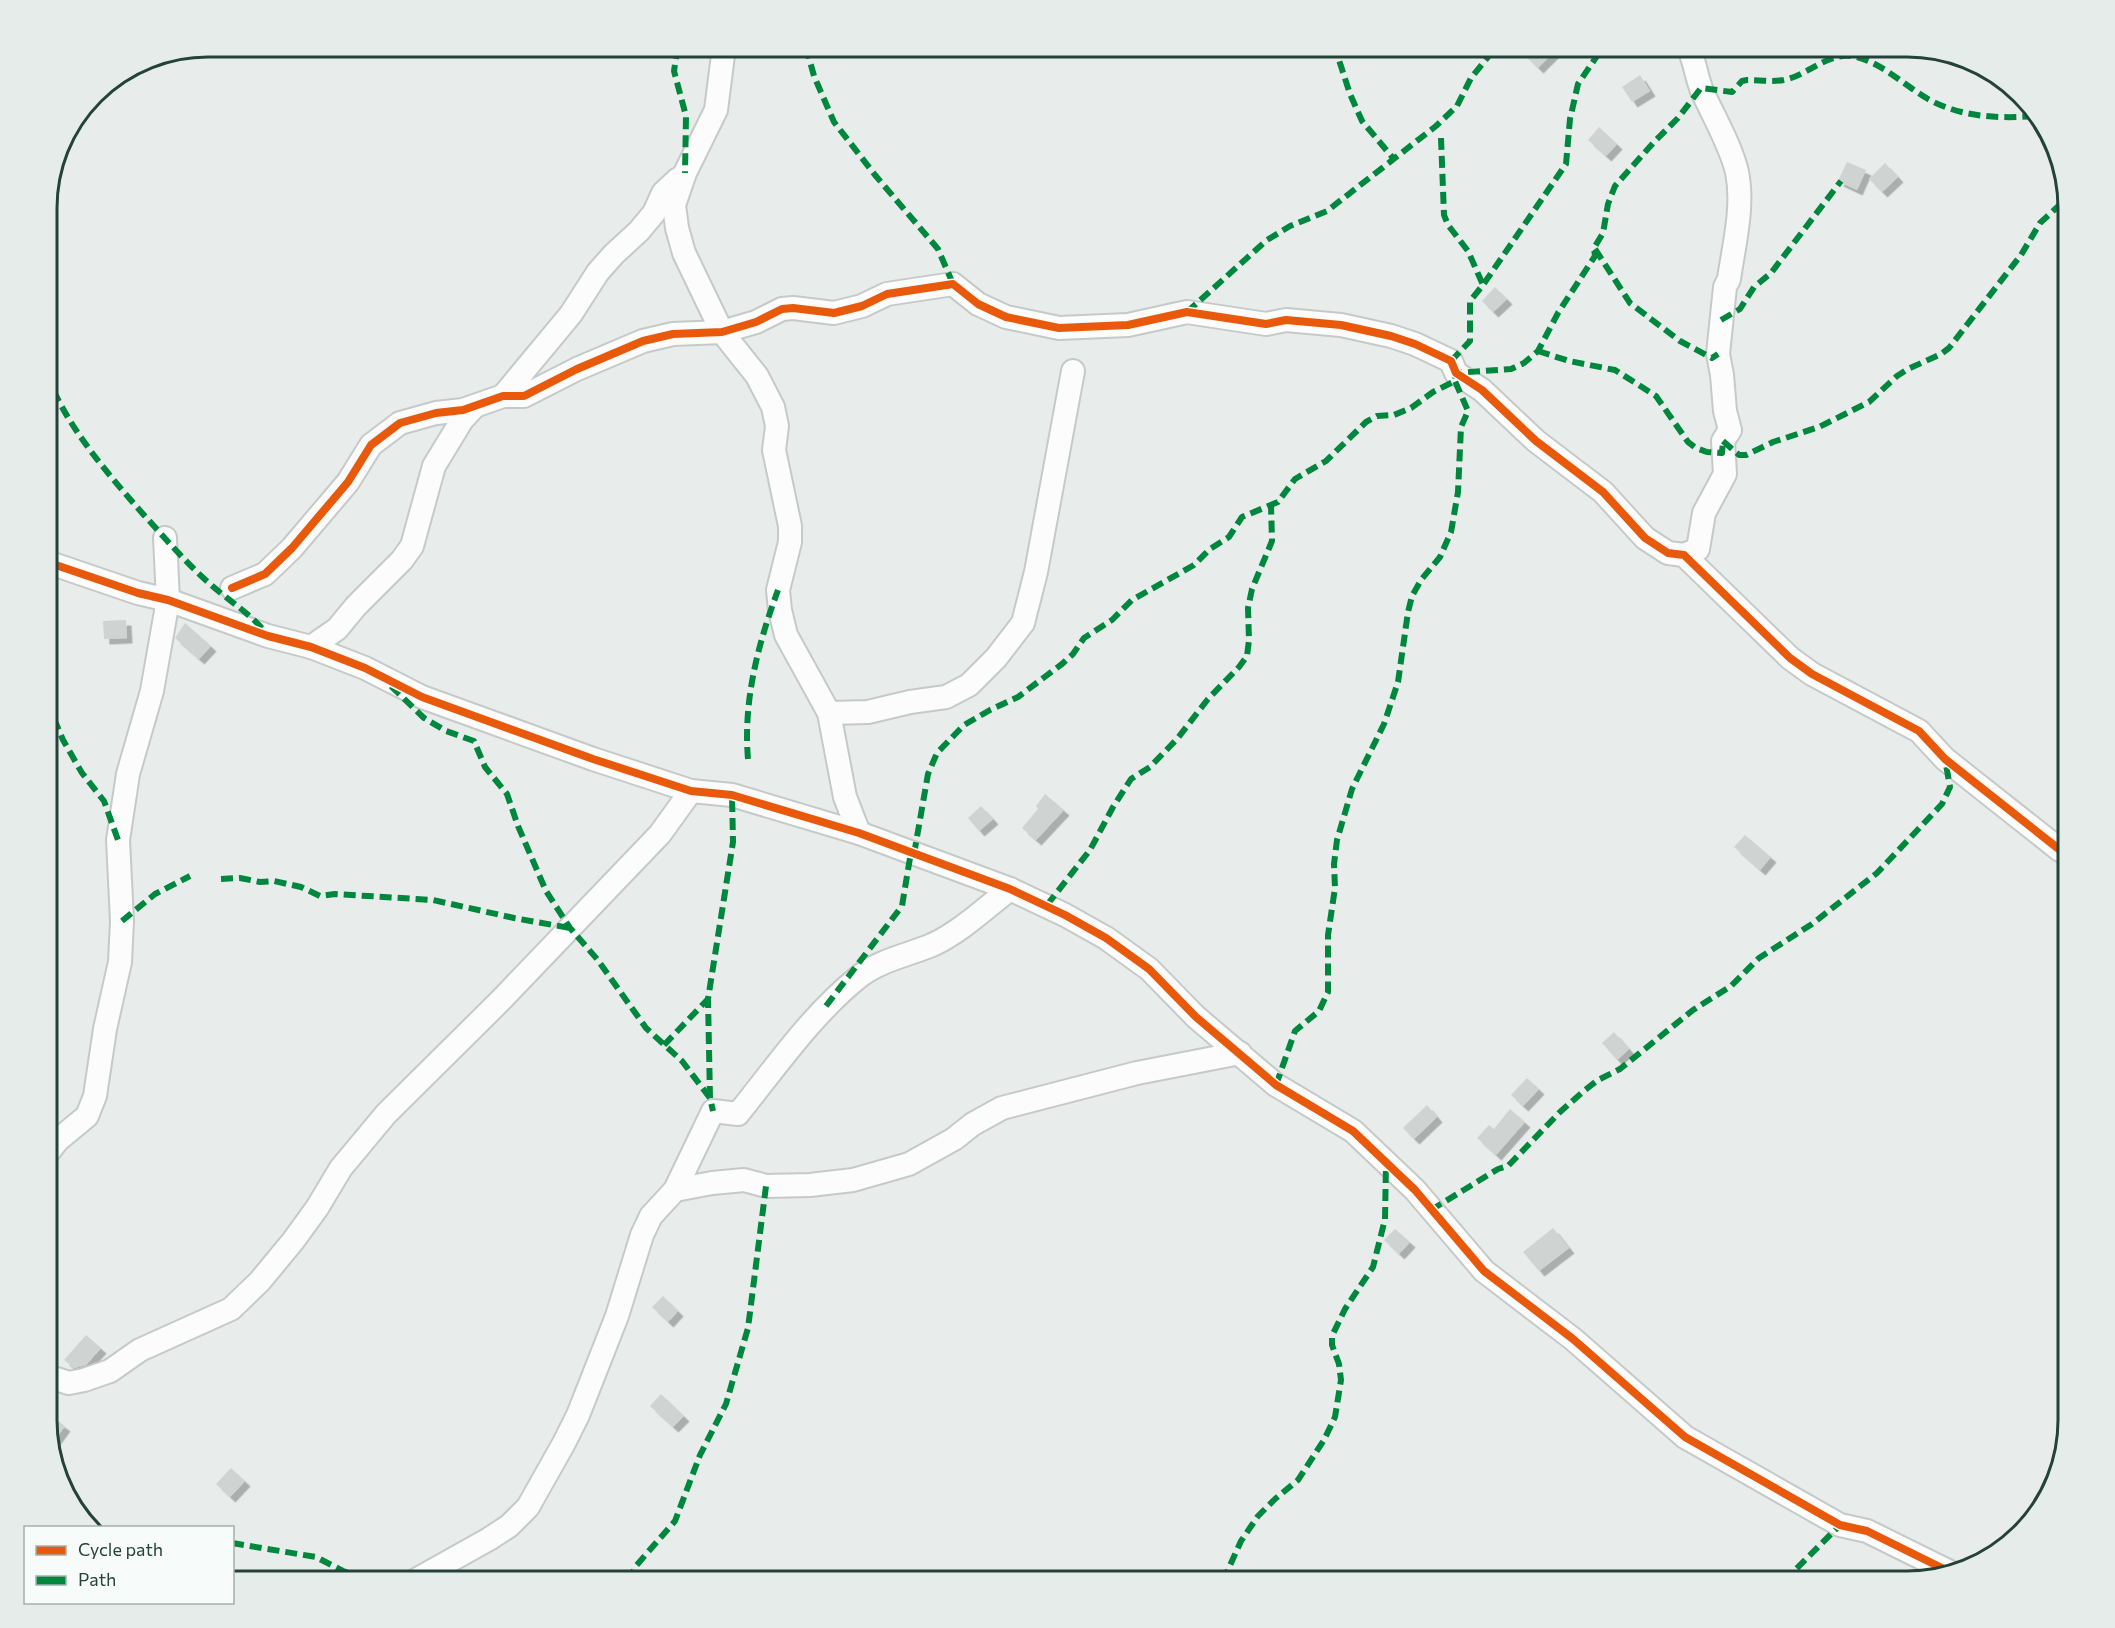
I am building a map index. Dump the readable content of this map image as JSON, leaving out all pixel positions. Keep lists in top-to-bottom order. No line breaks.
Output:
{"legend":["Cycle path","Path"]}
